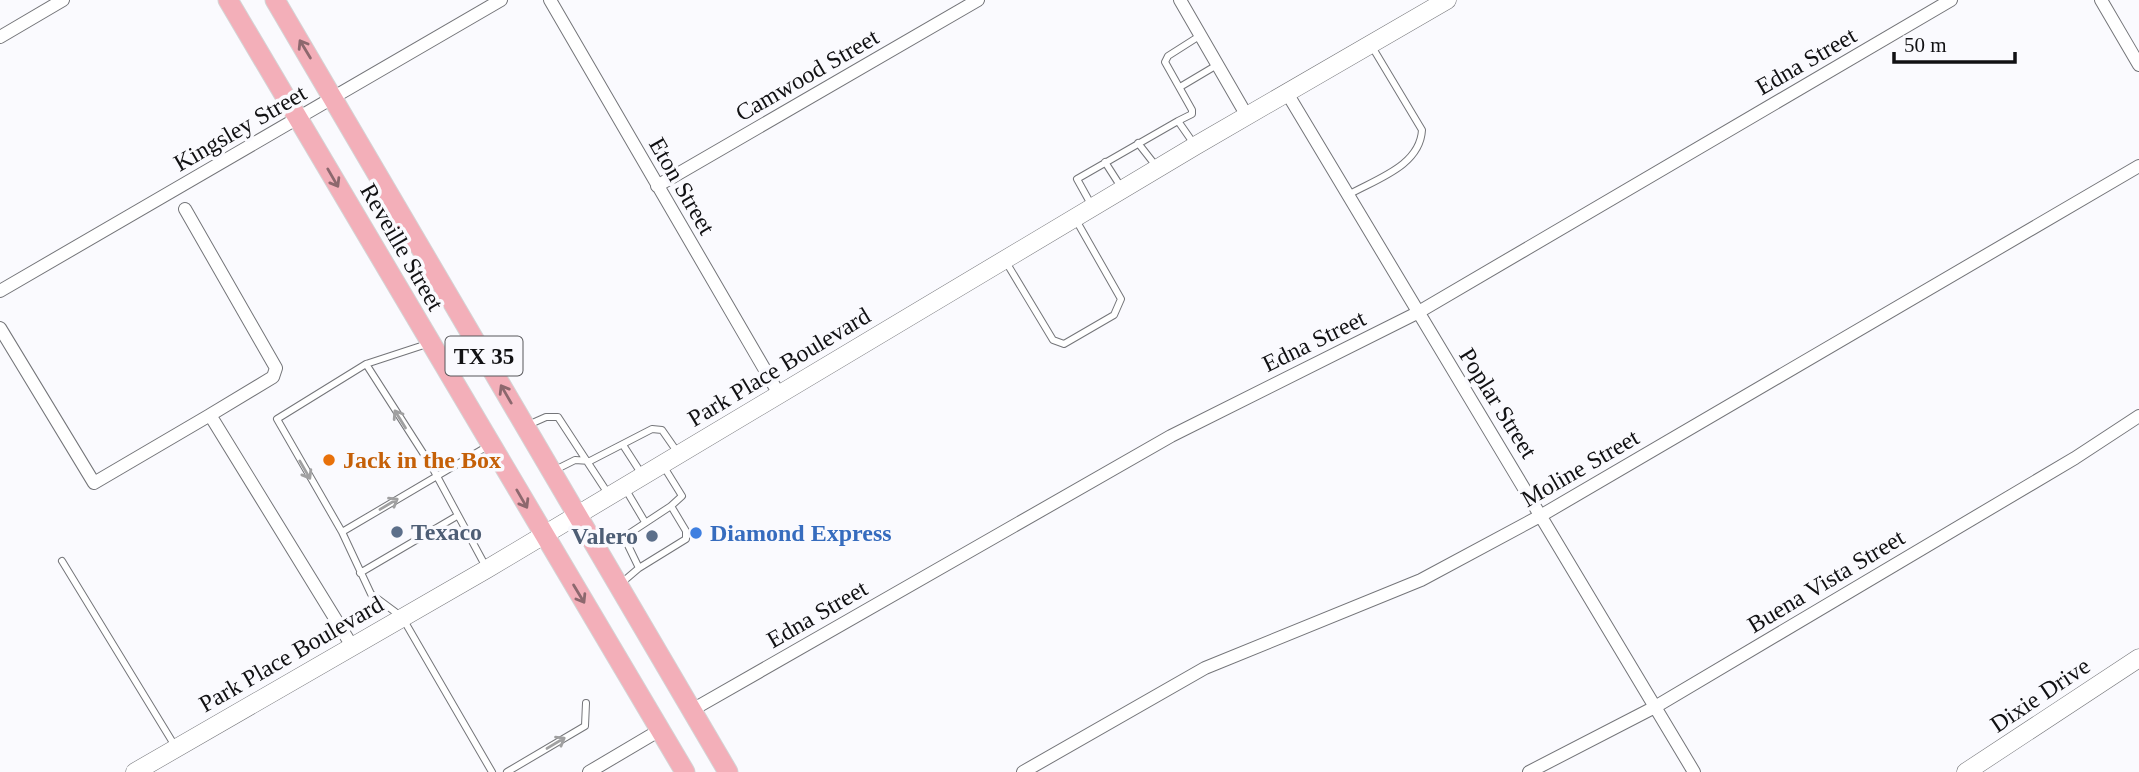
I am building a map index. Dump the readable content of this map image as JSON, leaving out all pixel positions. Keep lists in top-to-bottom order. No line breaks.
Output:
{"streets":{"main road":["Reveille Street","TX 35","Park Place Boulevard","Dixie Drive"],"street":["Edna Street","Camwood Street","Kingsley Street","Eton Street","Poplar Street","Moline Street","Buena Vista Street"]},"crossings":[["Edna Street","Reveille Street"],["Edna Street","Poplar Street"],["Camwood Street","Eton Street"],["Kingsley Street","Reveille Street"],["Eton Street","Park Place Boulevard"],["Reveille Street","Park Place Boulevard"],["Park Place Boulevard","Poplar Street"],["Poplar Street","Moline Street"],["Poplar Street","Buena Vista Street"]],"places":["Jack in the Box","Texaco","Diamond Express","Valero"],"scale_bar":"50 m"}
